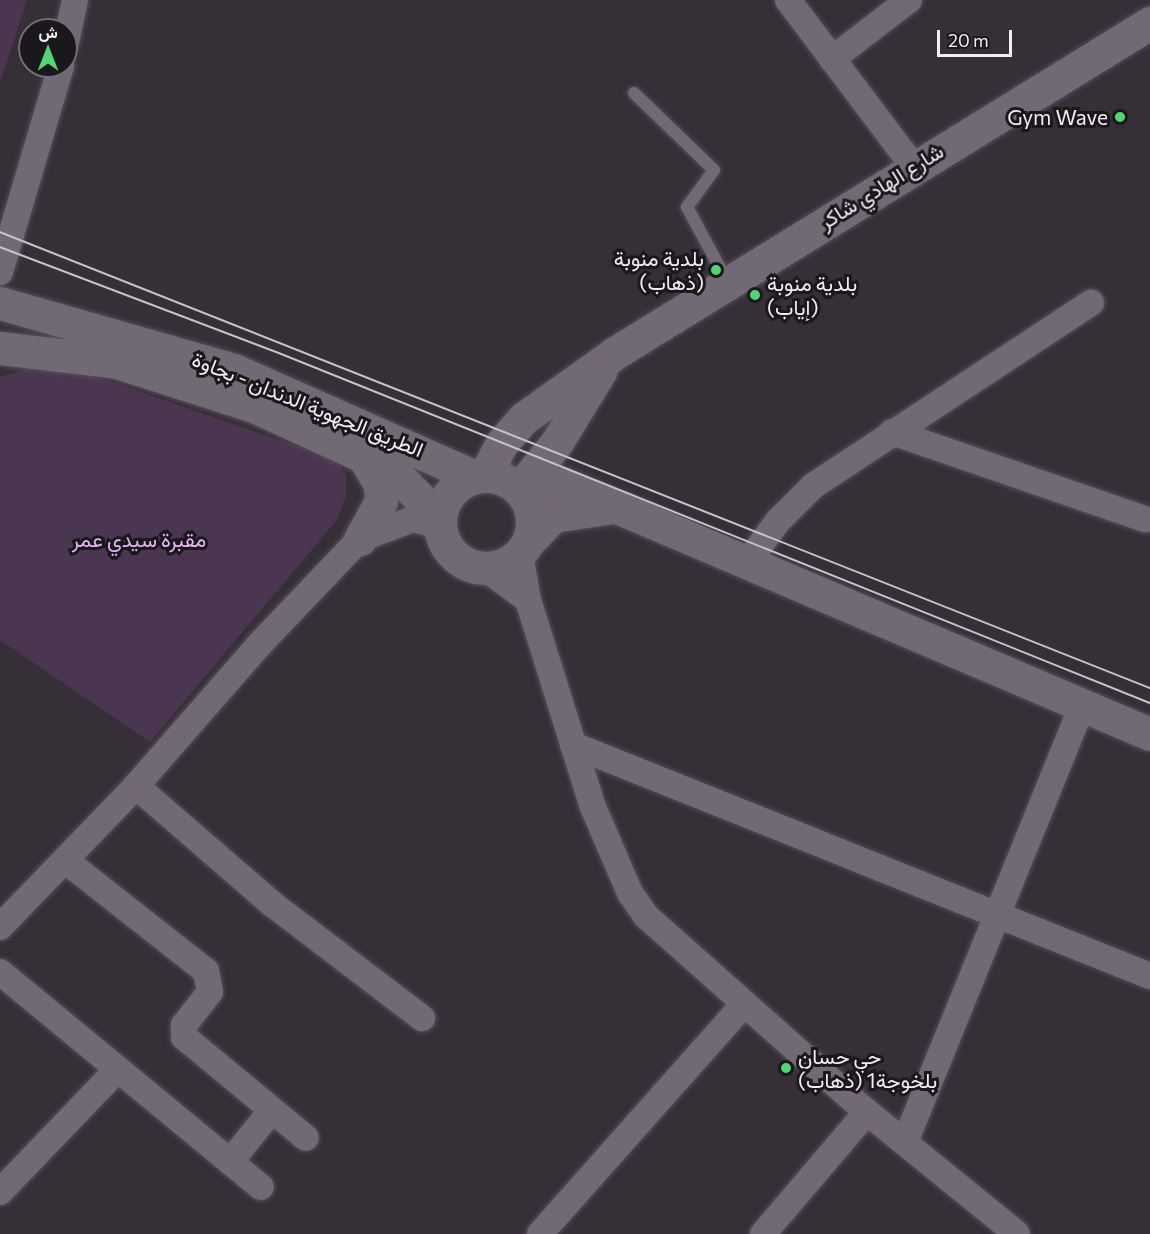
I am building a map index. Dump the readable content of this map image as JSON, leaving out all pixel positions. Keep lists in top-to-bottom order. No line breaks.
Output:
{"streets":{"main road":["شارع الهادي شاكر","الطريق الجهوية الدندان - بجاوة"]},"crossings":[["شارع الهادي شاكر","الطريق الجهوية الدندان - بجاوة"]],"parks":["مقبرة سيدي عمر"],"places":["Gym Wave","بلدية منوبة (ذهاب)","بلدية منوبة (إياب)","حي حسان بلخوجة1 (ذهاب)"],"scale_bar":"20 m","north":"top"}
